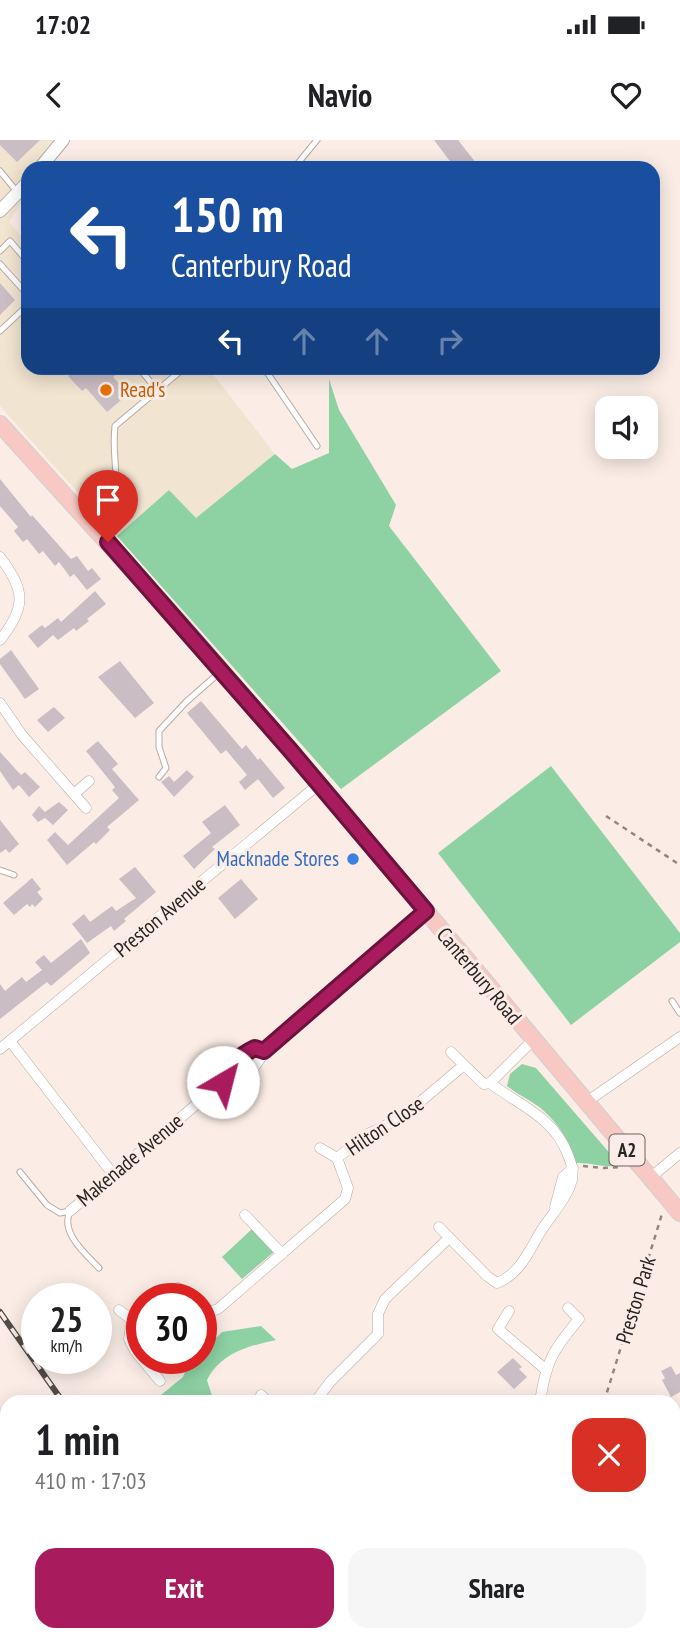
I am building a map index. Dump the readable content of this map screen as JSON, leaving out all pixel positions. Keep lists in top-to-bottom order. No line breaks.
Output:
{"streets":{"main road":["Canterbury Road","A2"],"street":["Preston Avenue","Hilton Close","Makenade Avenue"],"path":["Preston Park"]},"crossings":[["Preston Avenue","Canterbury Road"],["Canterbury Road","Makenade Avenue"],["Canterbury Road","Preston Park"]],"places":["Read's","Macknade Stores"],"page":{"status":"17:02","header":"Navio","turn":["150 m","Canterbury Road"],"speed":"25 km/h","limit":"30","heading":["1 min","410 m · 17:03"],"buttons":["Exit","Share"]}}
